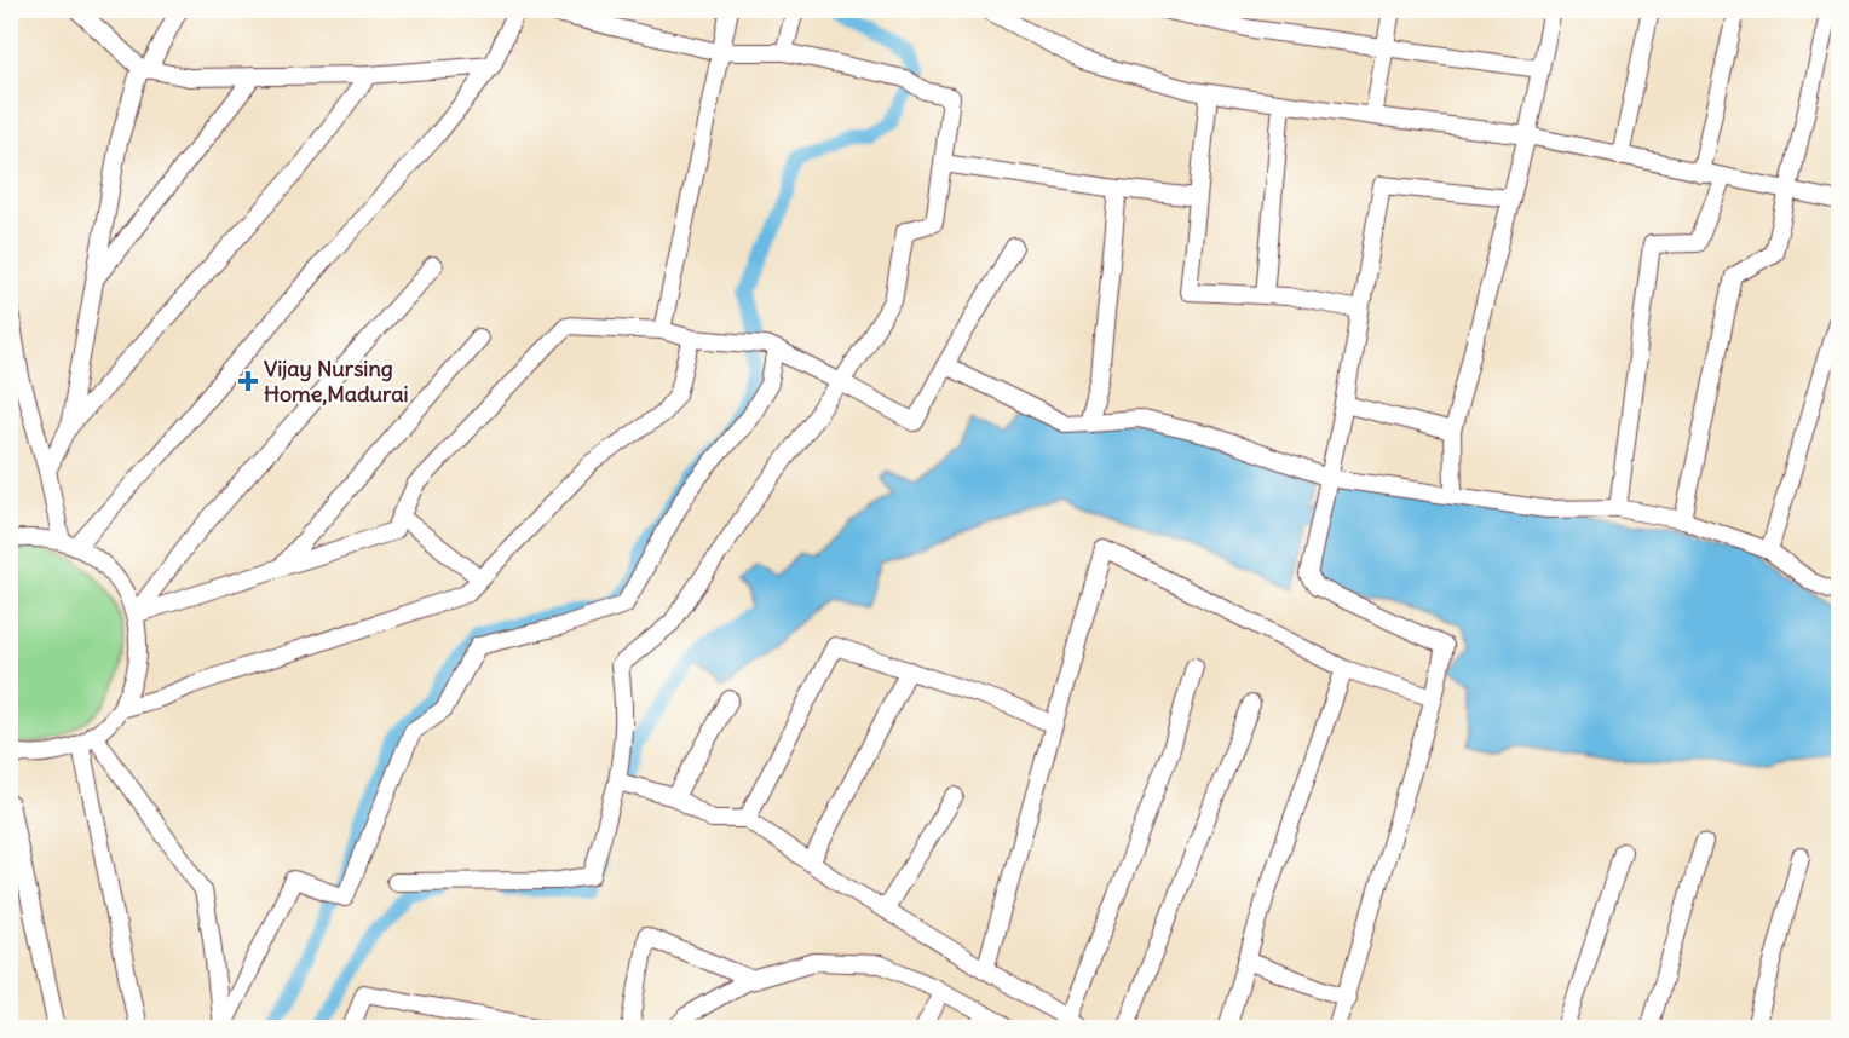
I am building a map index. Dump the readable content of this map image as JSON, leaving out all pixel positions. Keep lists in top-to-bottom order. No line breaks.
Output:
{"places":{"health":["Vijay Nursing Home,Madurai"]}}
